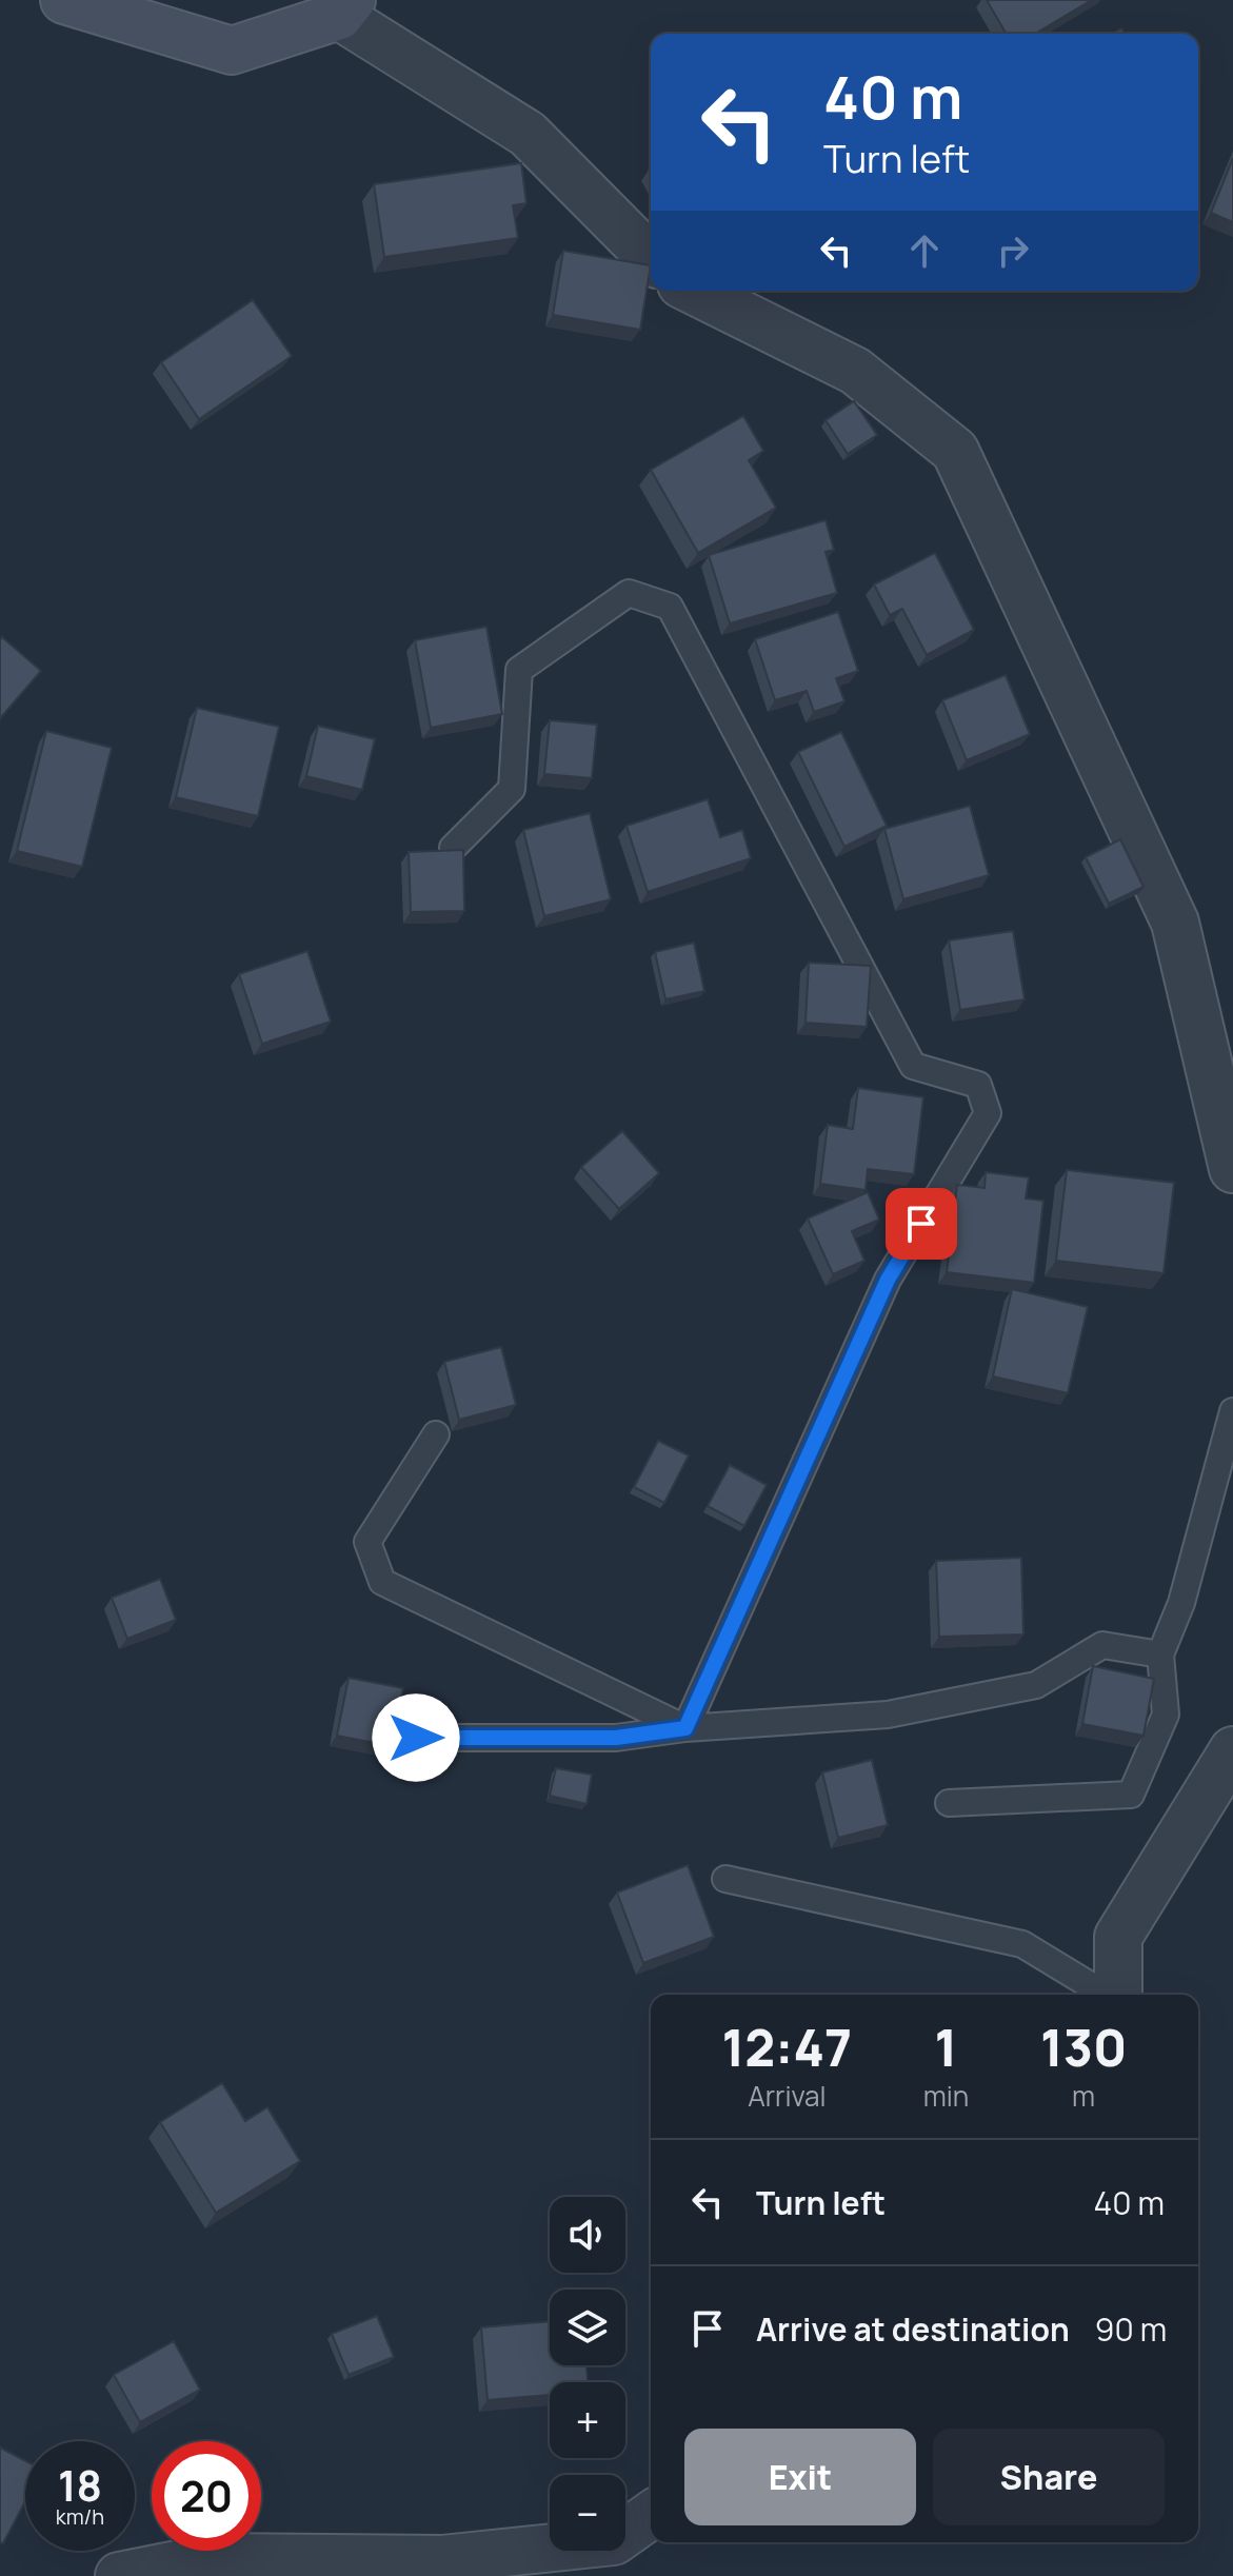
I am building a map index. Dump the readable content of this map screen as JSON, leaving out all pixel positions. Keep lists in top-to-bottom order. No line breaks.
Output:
{"page":{"turn":["40 m","Turn left"],"eta":["12:47","Arrival","1","min","130","m"],"list":[{"name":"Turn left","value":"40 m"},{"name":"Arrive at destination","value":"90 m"}],"map_buttons":["+","−"],"buttons":["Exit","Share"],"speed":"18 km/h","limit":"20"}}
